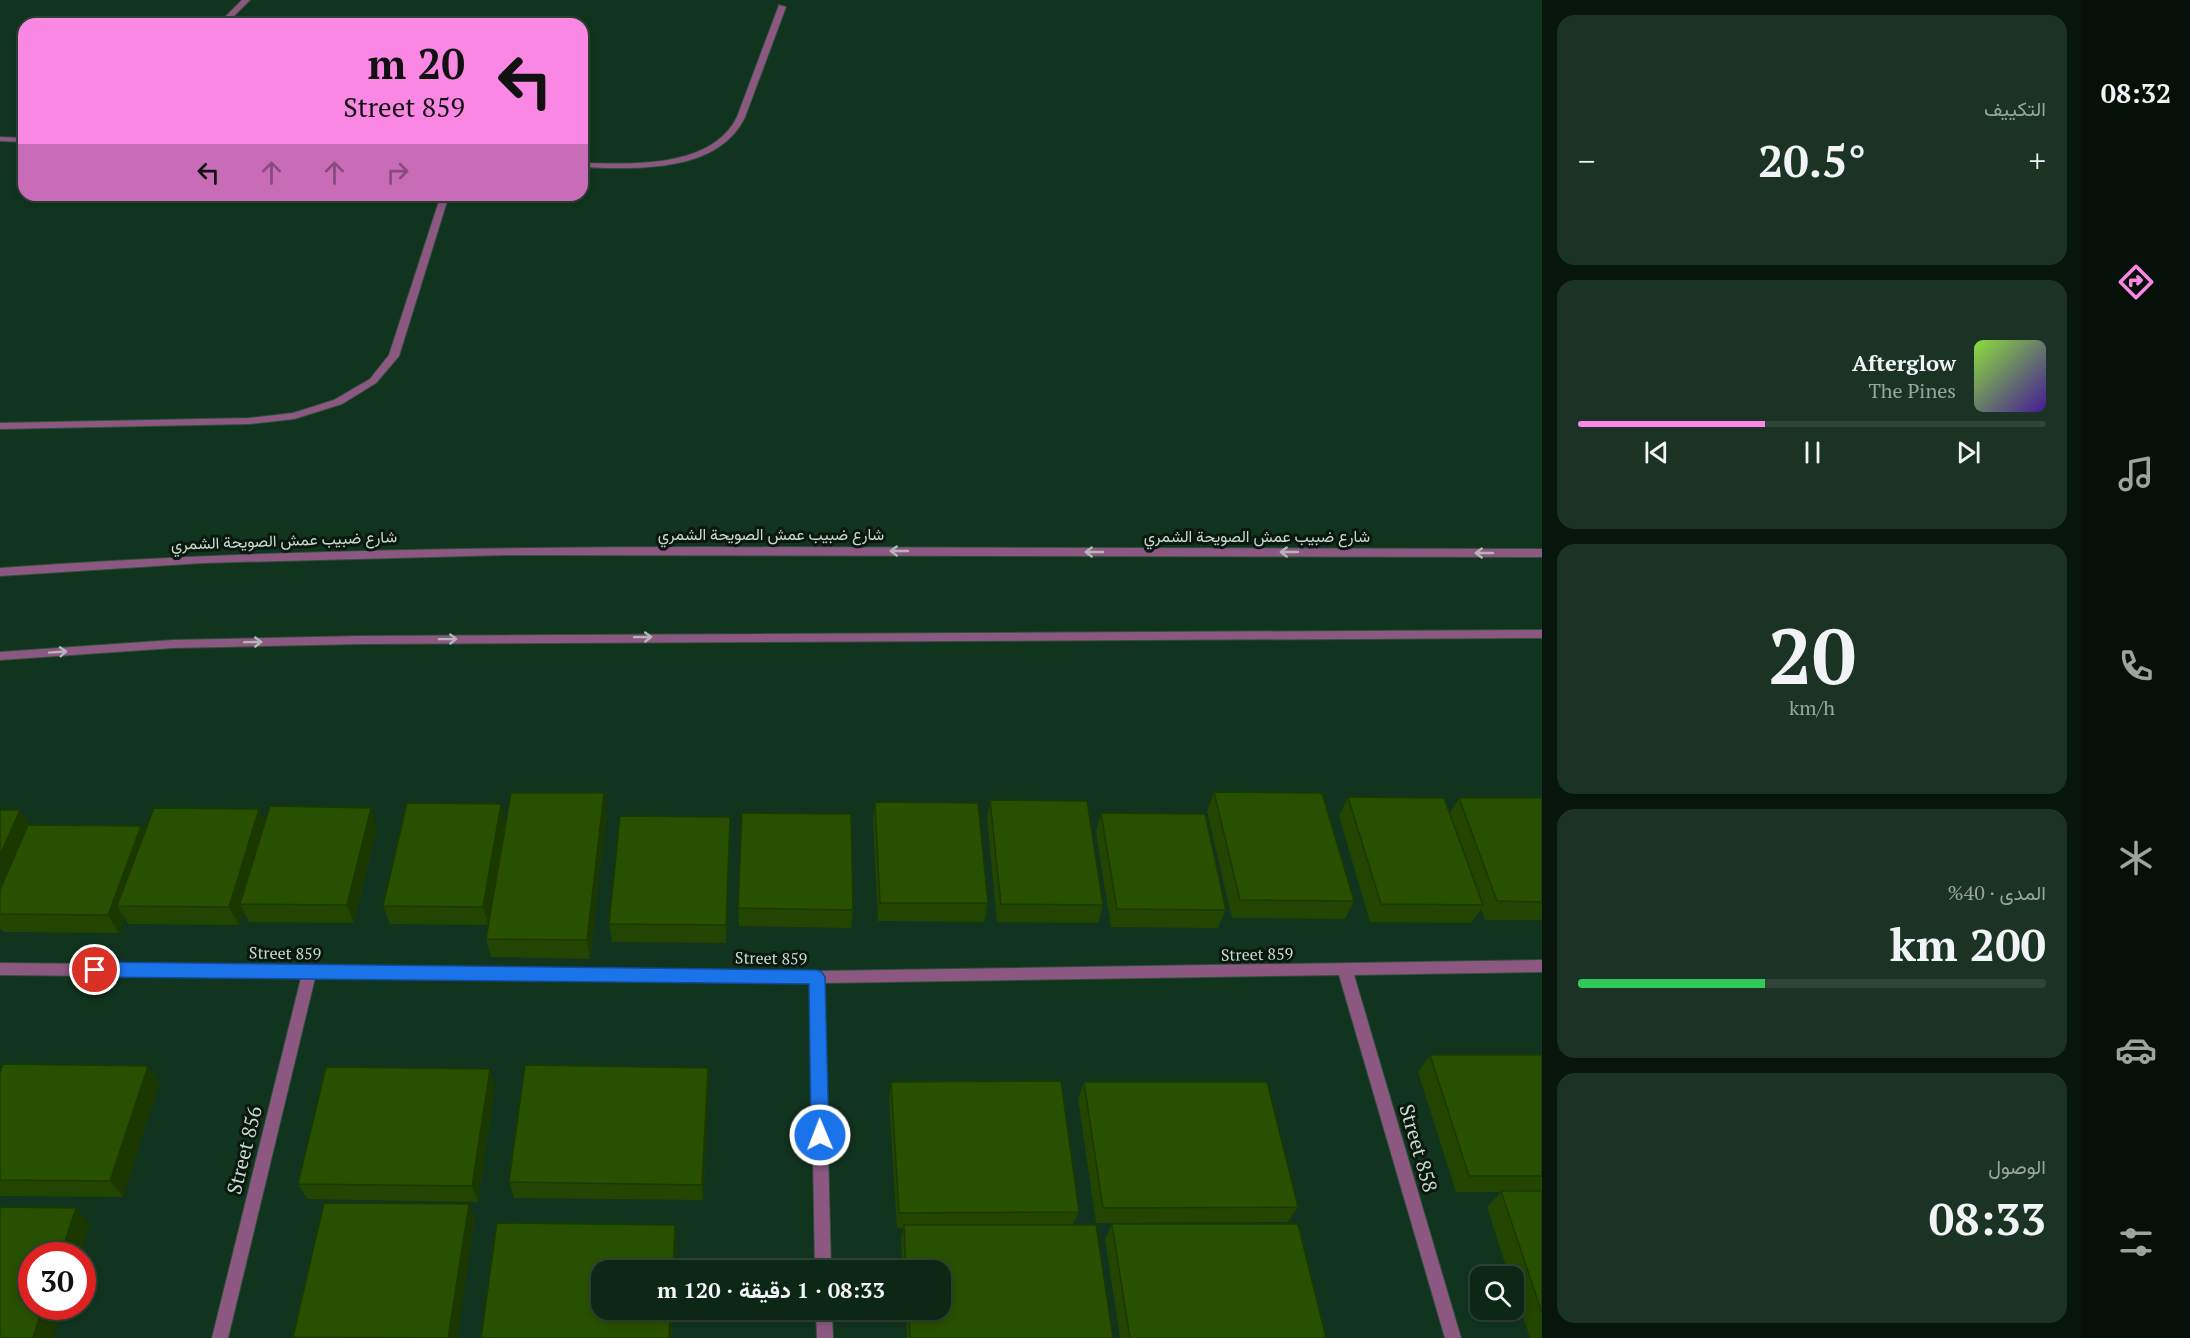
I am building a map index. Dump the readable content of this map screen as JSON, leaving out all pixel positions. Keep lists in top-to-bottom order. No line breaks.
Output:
{"streets":{"street":["شارع ضبيب عمش الصويحة الشمري","Street 859","Street 858","Street 856"]},"crossings":[["Street 859","Street 858"],["Street 859","Street 856"]],"page":{"tabs":"08:32","tile":["التكييف",["20","km/h"],["المدى · 40%","200 km"],["الوصول","08:33"]],"turn":["20 m","Street 859"],"heat":["−","20.5°","+"],"song":["Afterglow","The Pines"],"limit":"30","trip":"08:33 · 1 دقيقة · 120 m"}}
